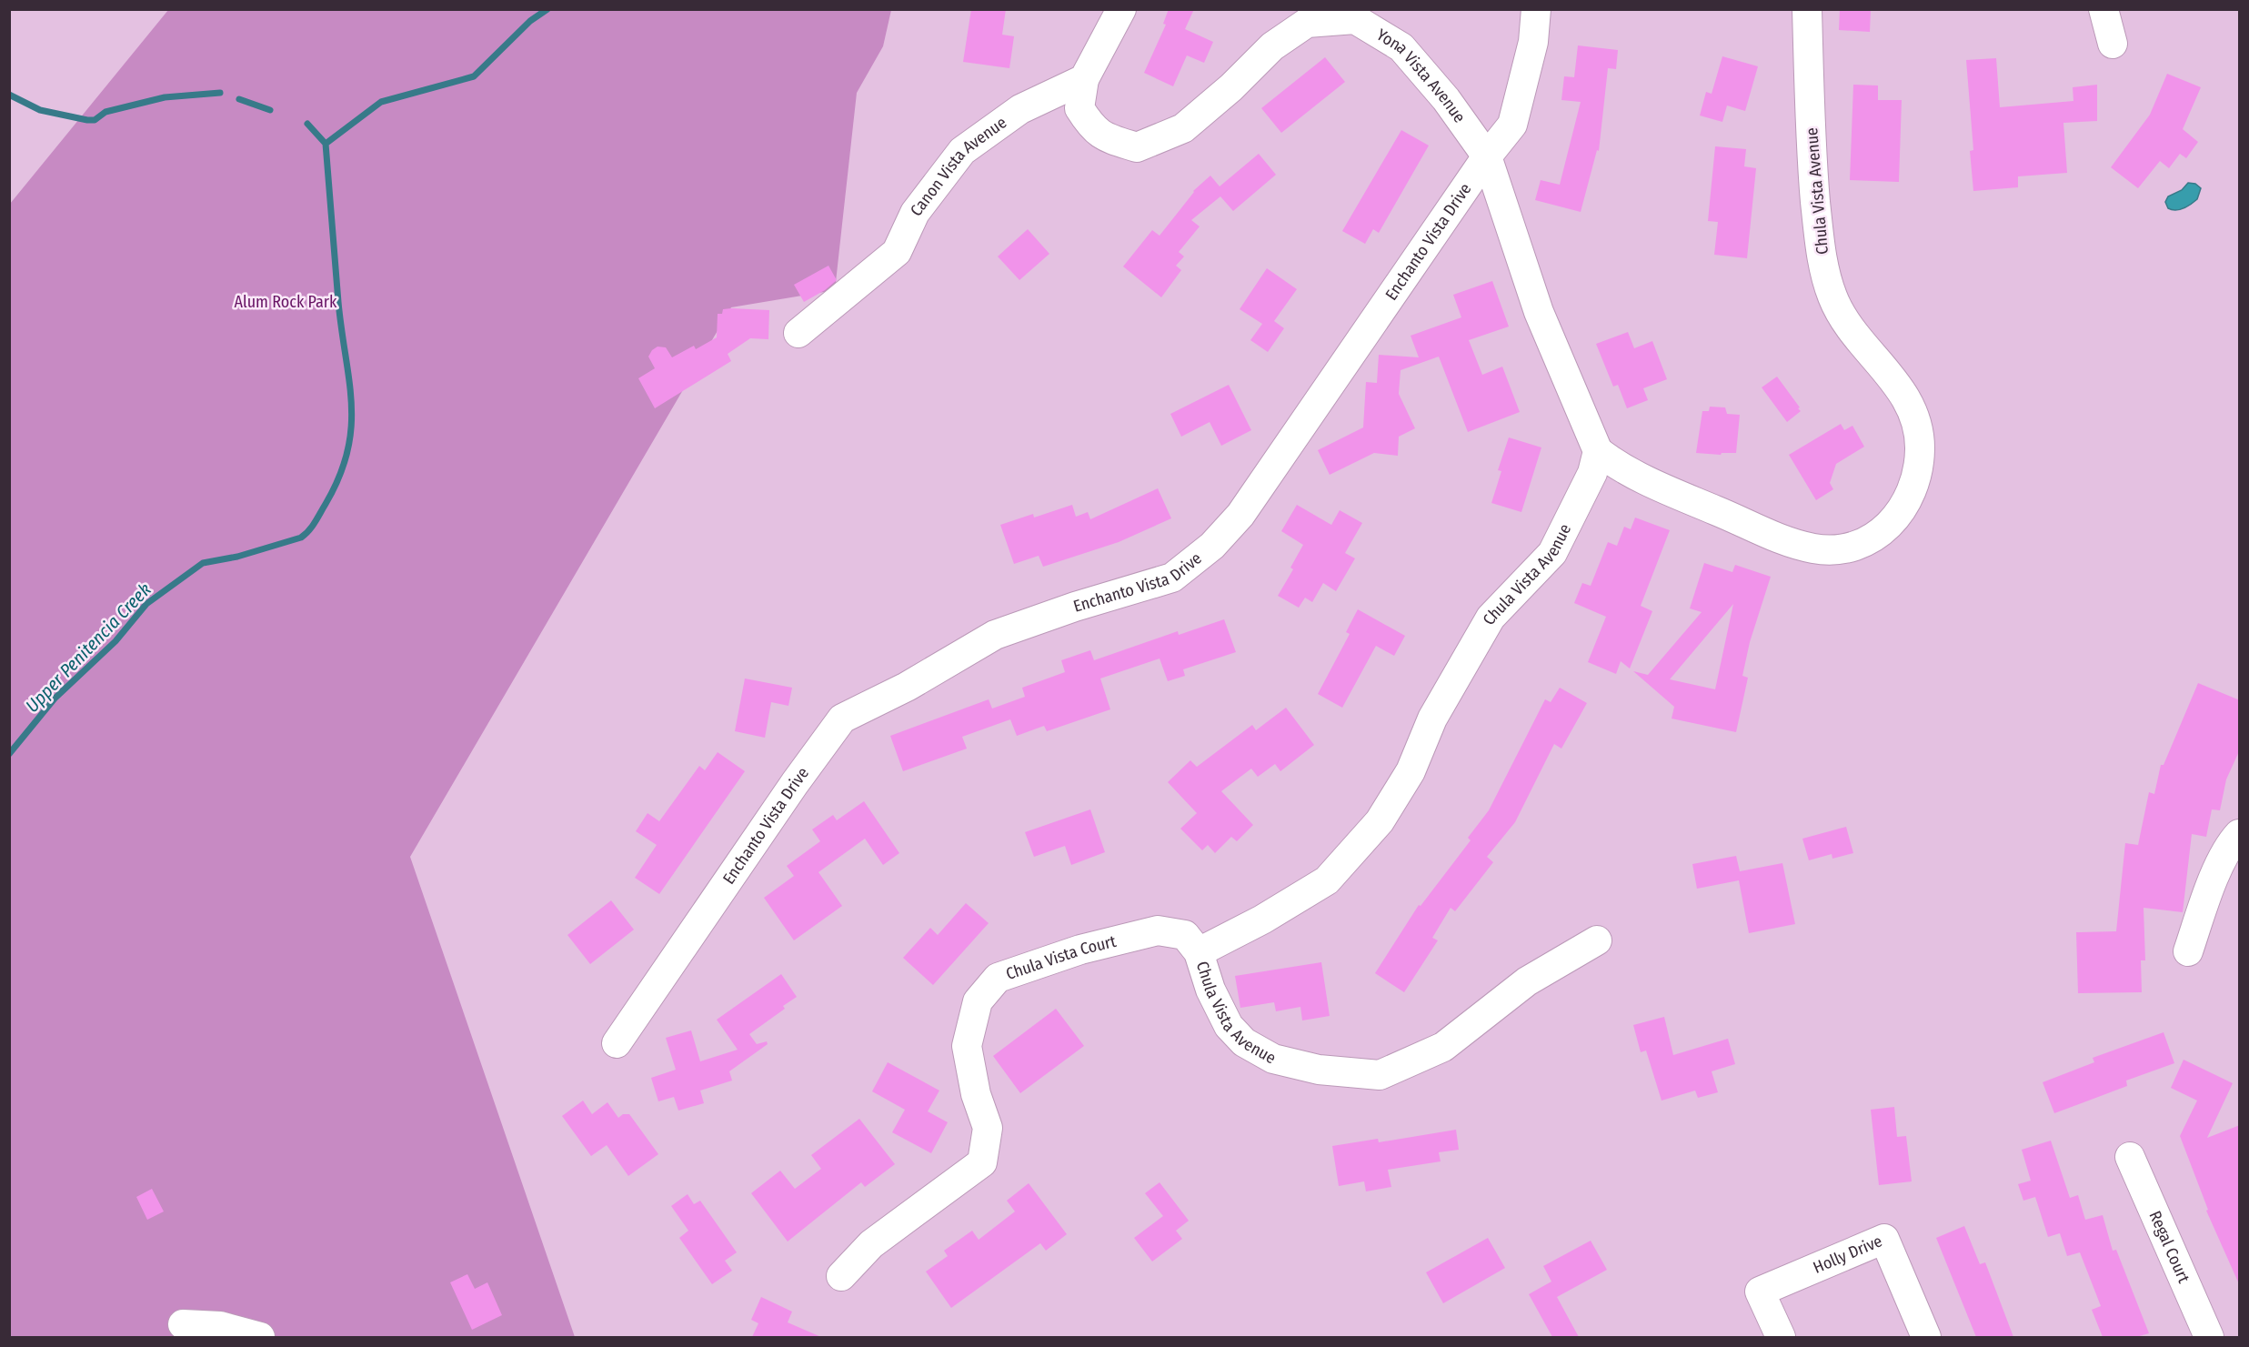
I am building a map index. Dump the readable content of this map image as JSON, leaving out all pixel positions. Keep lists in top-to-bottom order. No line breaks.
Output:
{"streets":{"street":["Yona Vista Avenue","Canon Vista Avenue","Chula Vista Avenue","Enchanto Vista Drive","Chula Vista Court","Regal Court","Holly Drive"]},"crossings":[["Yona Vista Avenue","Canon Vista Avenue"],["Yona Vista Avenue","Chula Vista Avenue"],["Yona Vista Avenue","Enchanto Vista Drive"],["Chula Vista Avenue","Chula Vista Court"]],"water":["Upper Penitencia Creek"],"parks":["Alum Rock Park"]}
